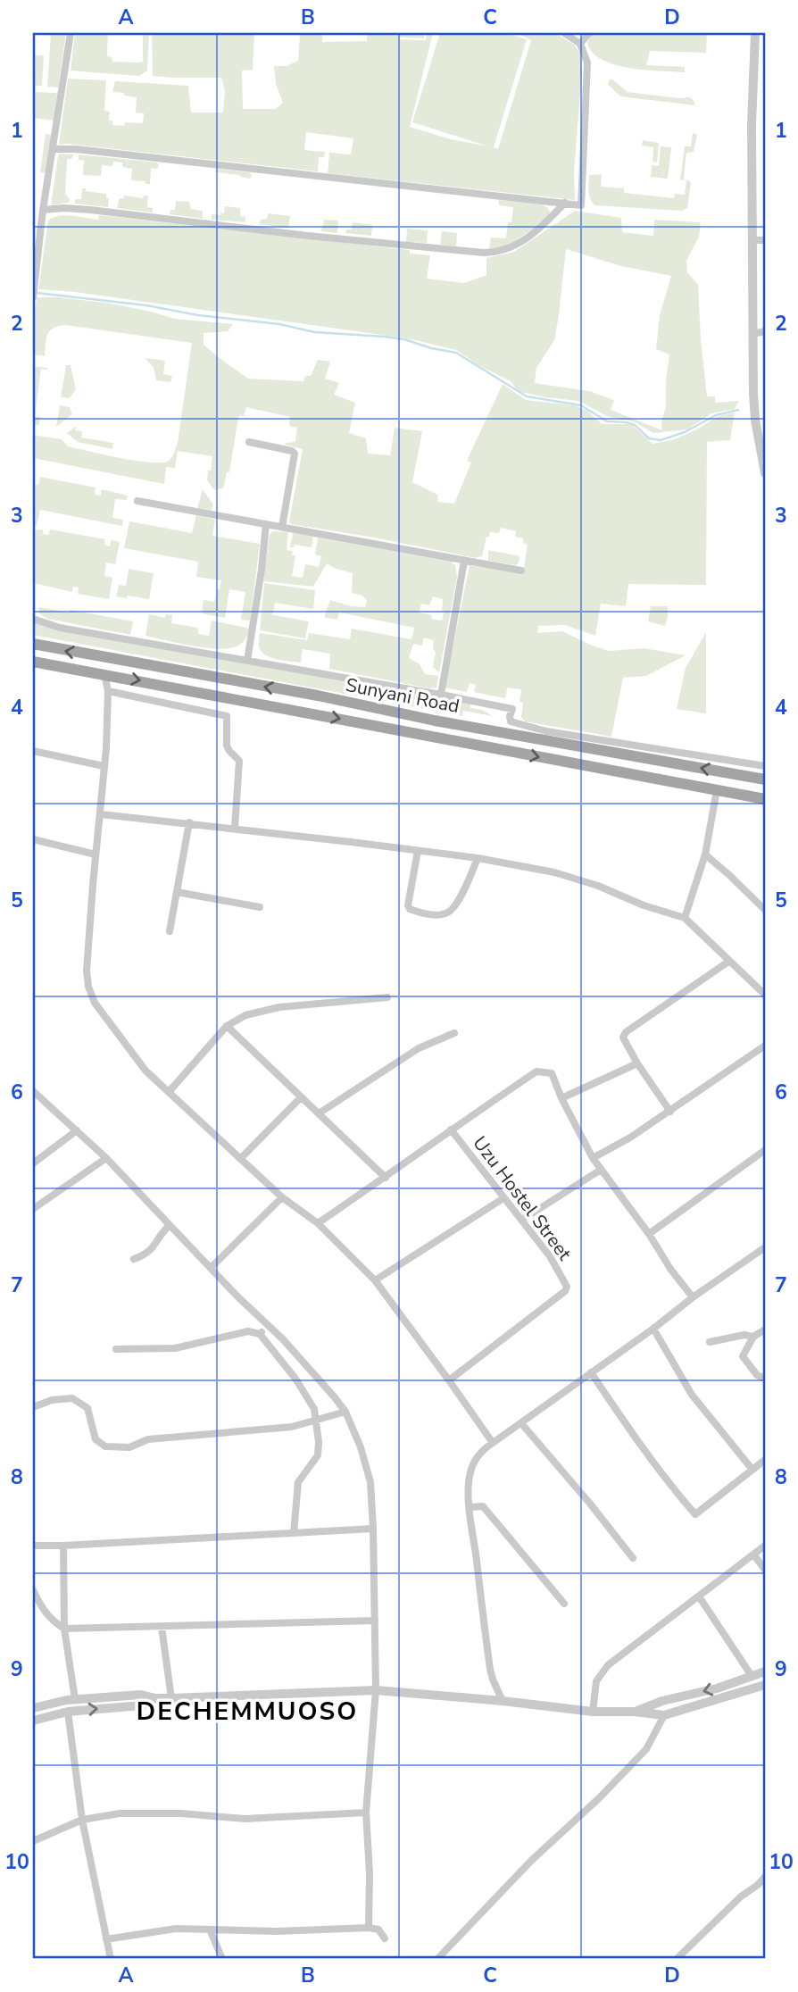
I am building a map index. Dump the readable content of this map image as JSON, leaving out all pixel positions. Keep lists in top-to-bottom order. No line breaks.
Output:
{"streets":{"main road":["Sunyani Road"],"street":["Uzu Hostel Street"]},"districts":["DECHEMMUOSO"],"grid":{"columns":["A","B","C","D"],"rows":["1","2","3","4","5","6","7","8","9","10"]}}
